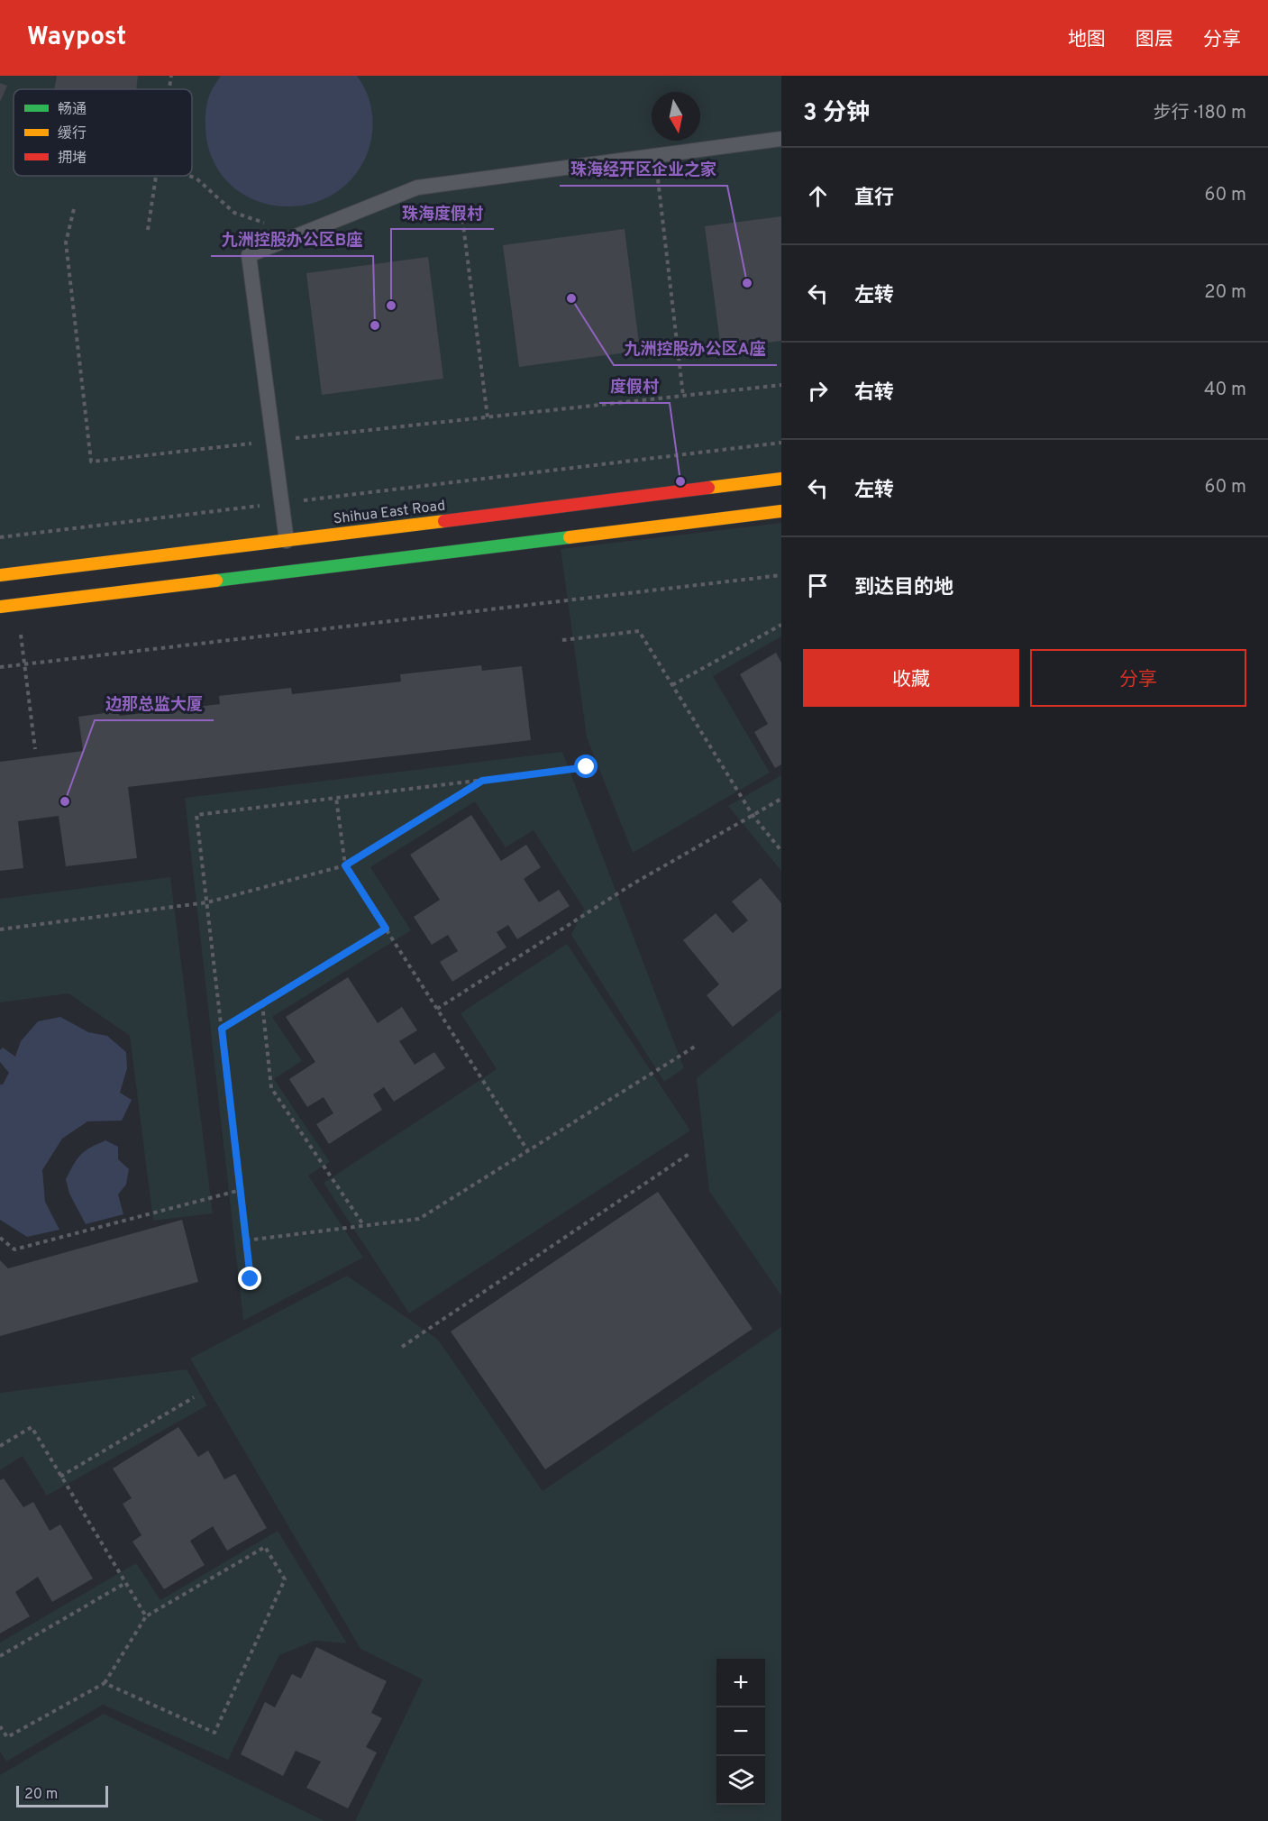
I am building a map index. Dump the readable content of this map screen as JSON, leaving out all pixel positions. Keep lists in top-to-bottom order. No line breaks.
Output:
{"streets":{"main road":["Shihua East Road"]},"places":["珠海经开区企业之家","九洲控股办公区A座","珠海度假村","九洲控股办公区B座","度假村","边那总监大厦"],"legend":["畅通","缓行","拥堵"],"scale_bar":"20 m","north":"bottom","page":{"header":"Waypost","nav":["地图","图层","分享"],"heading":["3 分钟","步行 · 180 m"],"list":[["直行","60 m"],["左转","20 m"],["右转","40 m"],["左转","60 m"],"到达目的地"],"buttons":["收藏","分享"],"map_buttons":["+","−"],"scale":"20 m"}}
